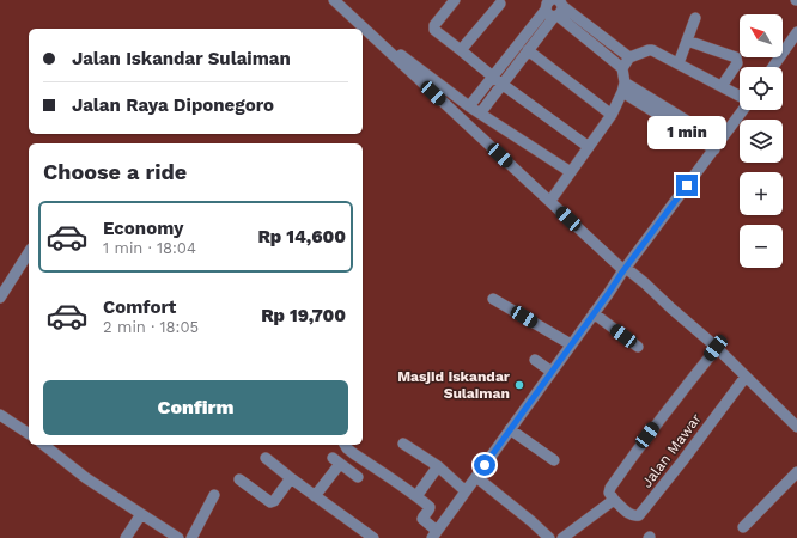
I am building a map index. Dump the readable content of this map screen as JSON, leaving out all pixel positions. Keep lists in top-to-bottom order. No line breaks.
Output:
{"streets":{"street":["Jalan Mawar"]},"places":["Masjid Iskandar Sulaiman"],"north":"top left","page":{"map_buttons":["+","−"],"banner":["Jalan Iskandar Sulaiman","Jalan Raya Diponegoro"],"bubble":"1 min","heading":"Choose a ride","list":[{"name":"Economy","note":"1 min · 18:04","value":"Rp 14,600"},{"name":"Comfort","note":"2 min · 18:05","value":"Rp 19,700"}],"buttons":"Confirm"}}
